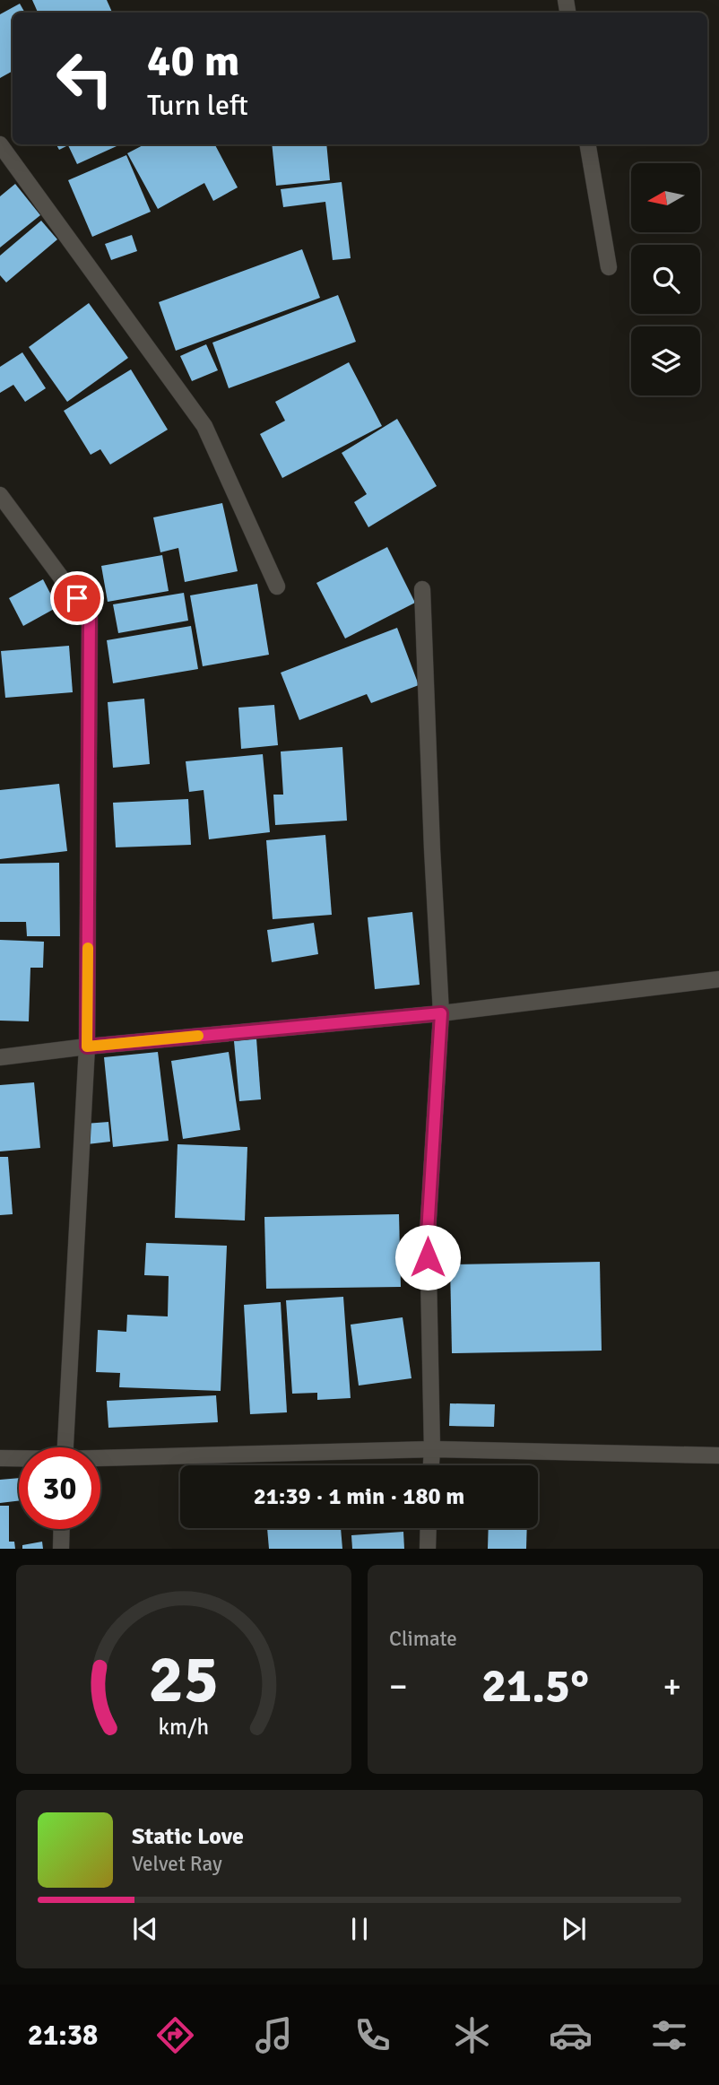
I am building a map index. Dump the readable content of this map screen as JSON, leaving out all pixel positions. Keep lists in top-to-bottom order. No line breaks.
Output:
{"north":"left","page":{"turn":["40 m","Turn left"],"limit":"30","trip":"21:39 · 1 min · 180 m","tile":"Climate","heat":["−","21.5°","+"],"song":["Static Love","Velvet Ray"],"tabs":"21:38","gauge":["25","km/h"]}}
